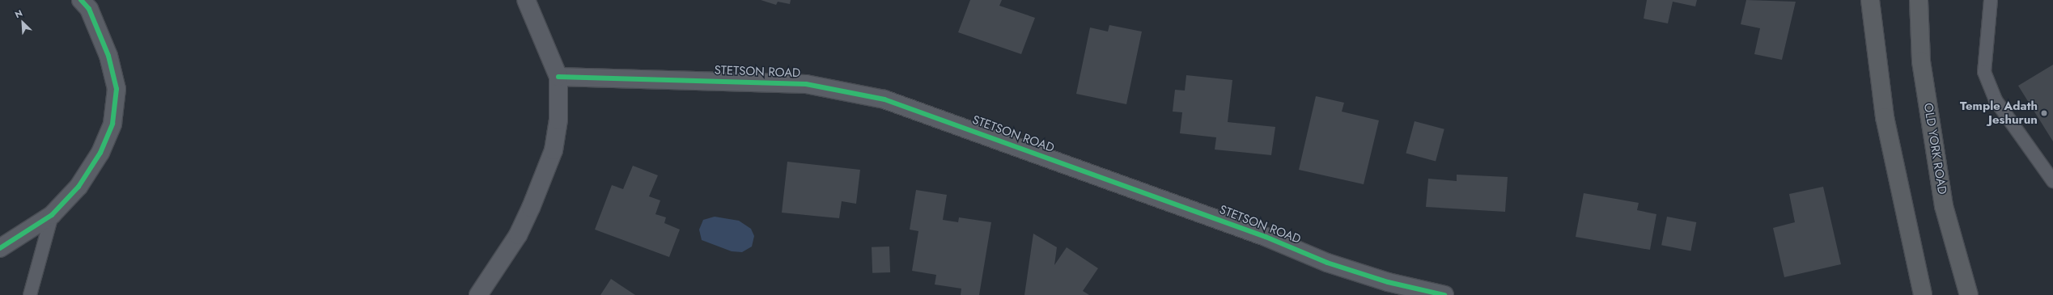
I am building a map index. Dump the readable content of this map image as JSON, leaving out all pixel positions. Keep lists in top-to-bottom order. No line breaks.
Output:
{"streets":{"highway":["OLD YORK ROAD"],"street":["STETSON ROAD"]},"places":["Temple Adath Jeshurun"],"north":"top left"}
